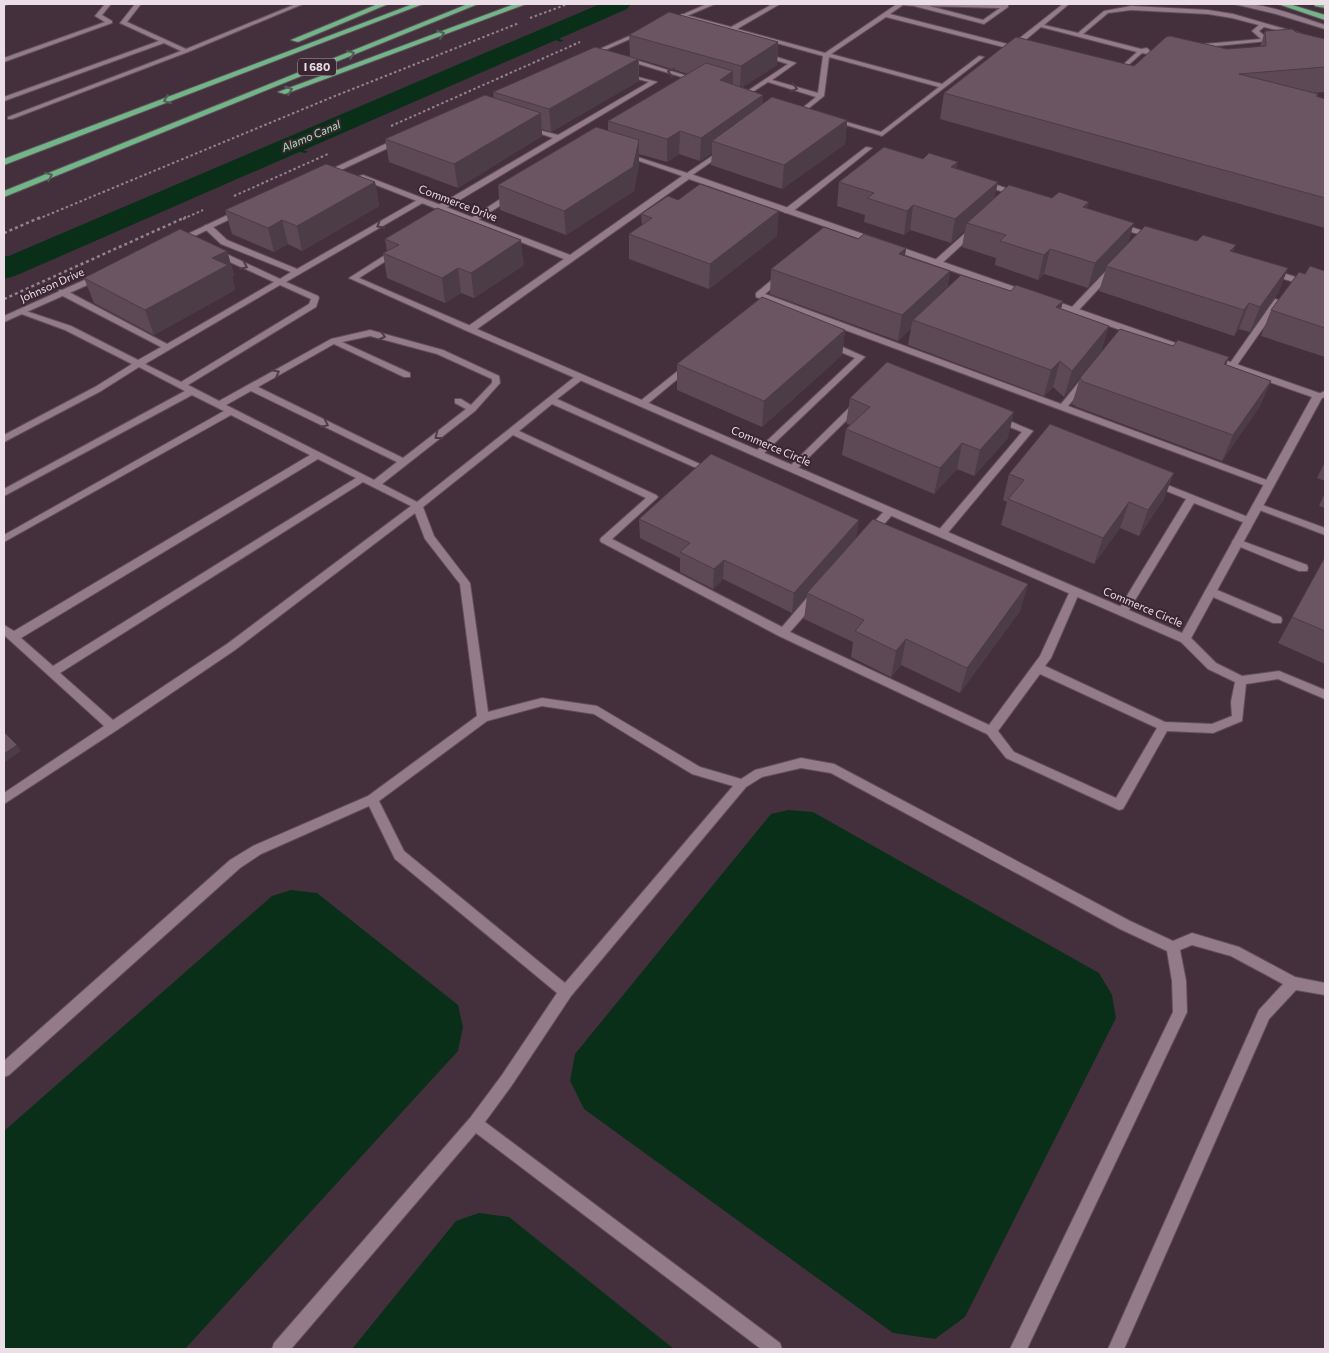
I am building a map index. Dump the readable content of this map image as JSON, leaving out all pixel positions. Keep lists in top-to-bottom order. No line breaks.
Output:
{"streets":{"highway":["I 680"],"street":["Commerce Drive","Johnson Drive","Commerce Circle"]},"water":["Alamo Canal"]}
